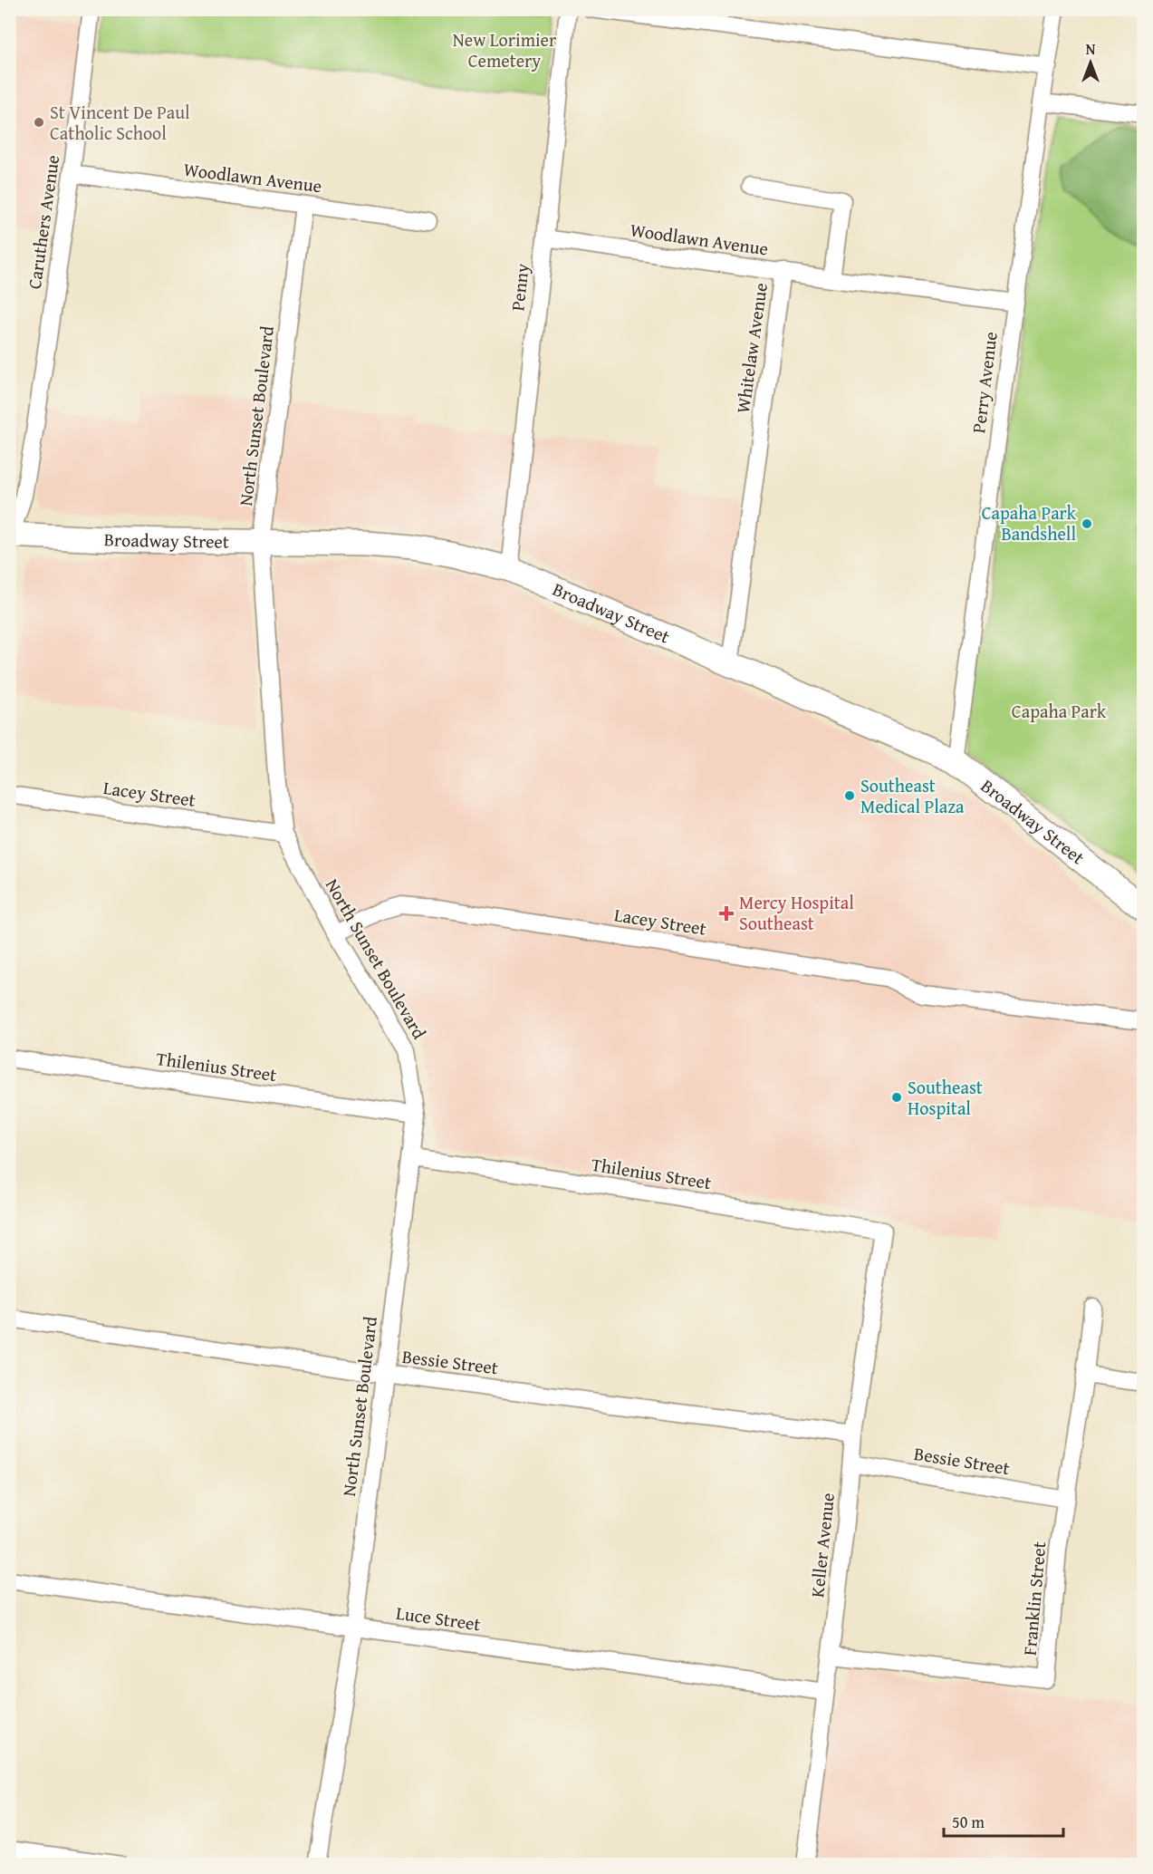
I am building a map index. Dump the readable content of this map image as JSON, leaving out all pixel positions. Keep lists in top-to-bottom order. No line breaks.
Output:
{"streets":{"main road":["Broadway Street"],"street":["Woodlawn Avenue","Caruthers Avenue","Penny","Whitelaw Avenue","Perry Avenue","North Sunset Boulevard","Lacey Street","Thilenius Street","Bessie Street","Keller Avenue","Franklin Street","Luce Street"]},"crossings":[["Woodlawn Avenue","Caruthers Avenue"],["Woodlawn Avenue","Penny"],["Woodlawn Avenue","Whitelaw Avenue"],["Woodlawn Avenue","North Sunset Boulevard"],["Caruthers Avenue","Broadway Street"],["Penny","Broadway Street"],["Whitelaw Avenue","Perry Avenue"],["Whitelaw Avenue","Broadway Street"],["Perry Avenue","Broadway Street"],["North Sunset Boulevard","Broadway Street"],["North Sunset Boulevard","Lacey Street"],["North Sunset Boulevard","Thilenius Street"],["North Sunset Boulevard","Bessie Street"],["North Sunset Boulevard","Luce Street"],["Thilenius Street","Keller Avenue"],["Bessie Street","Keller Avenue"],["Bessie Street","Franklin Street"],["Keller Avenue","Franklin Street"],["Keller Avenue","Luce Street"],["Franklin Street","Luce Street"]],"parks":["New Lorimier Cemetery","Capaha Park"],"places":{"other":["St Vincent De Paul Catholic School","Capaha Park Bandshell","Southeast Medical Plaza","Southeast Hospital"],"health":["Mercy Hospital Southeast"]},"scale_bar":"50 m","north":"top"}
